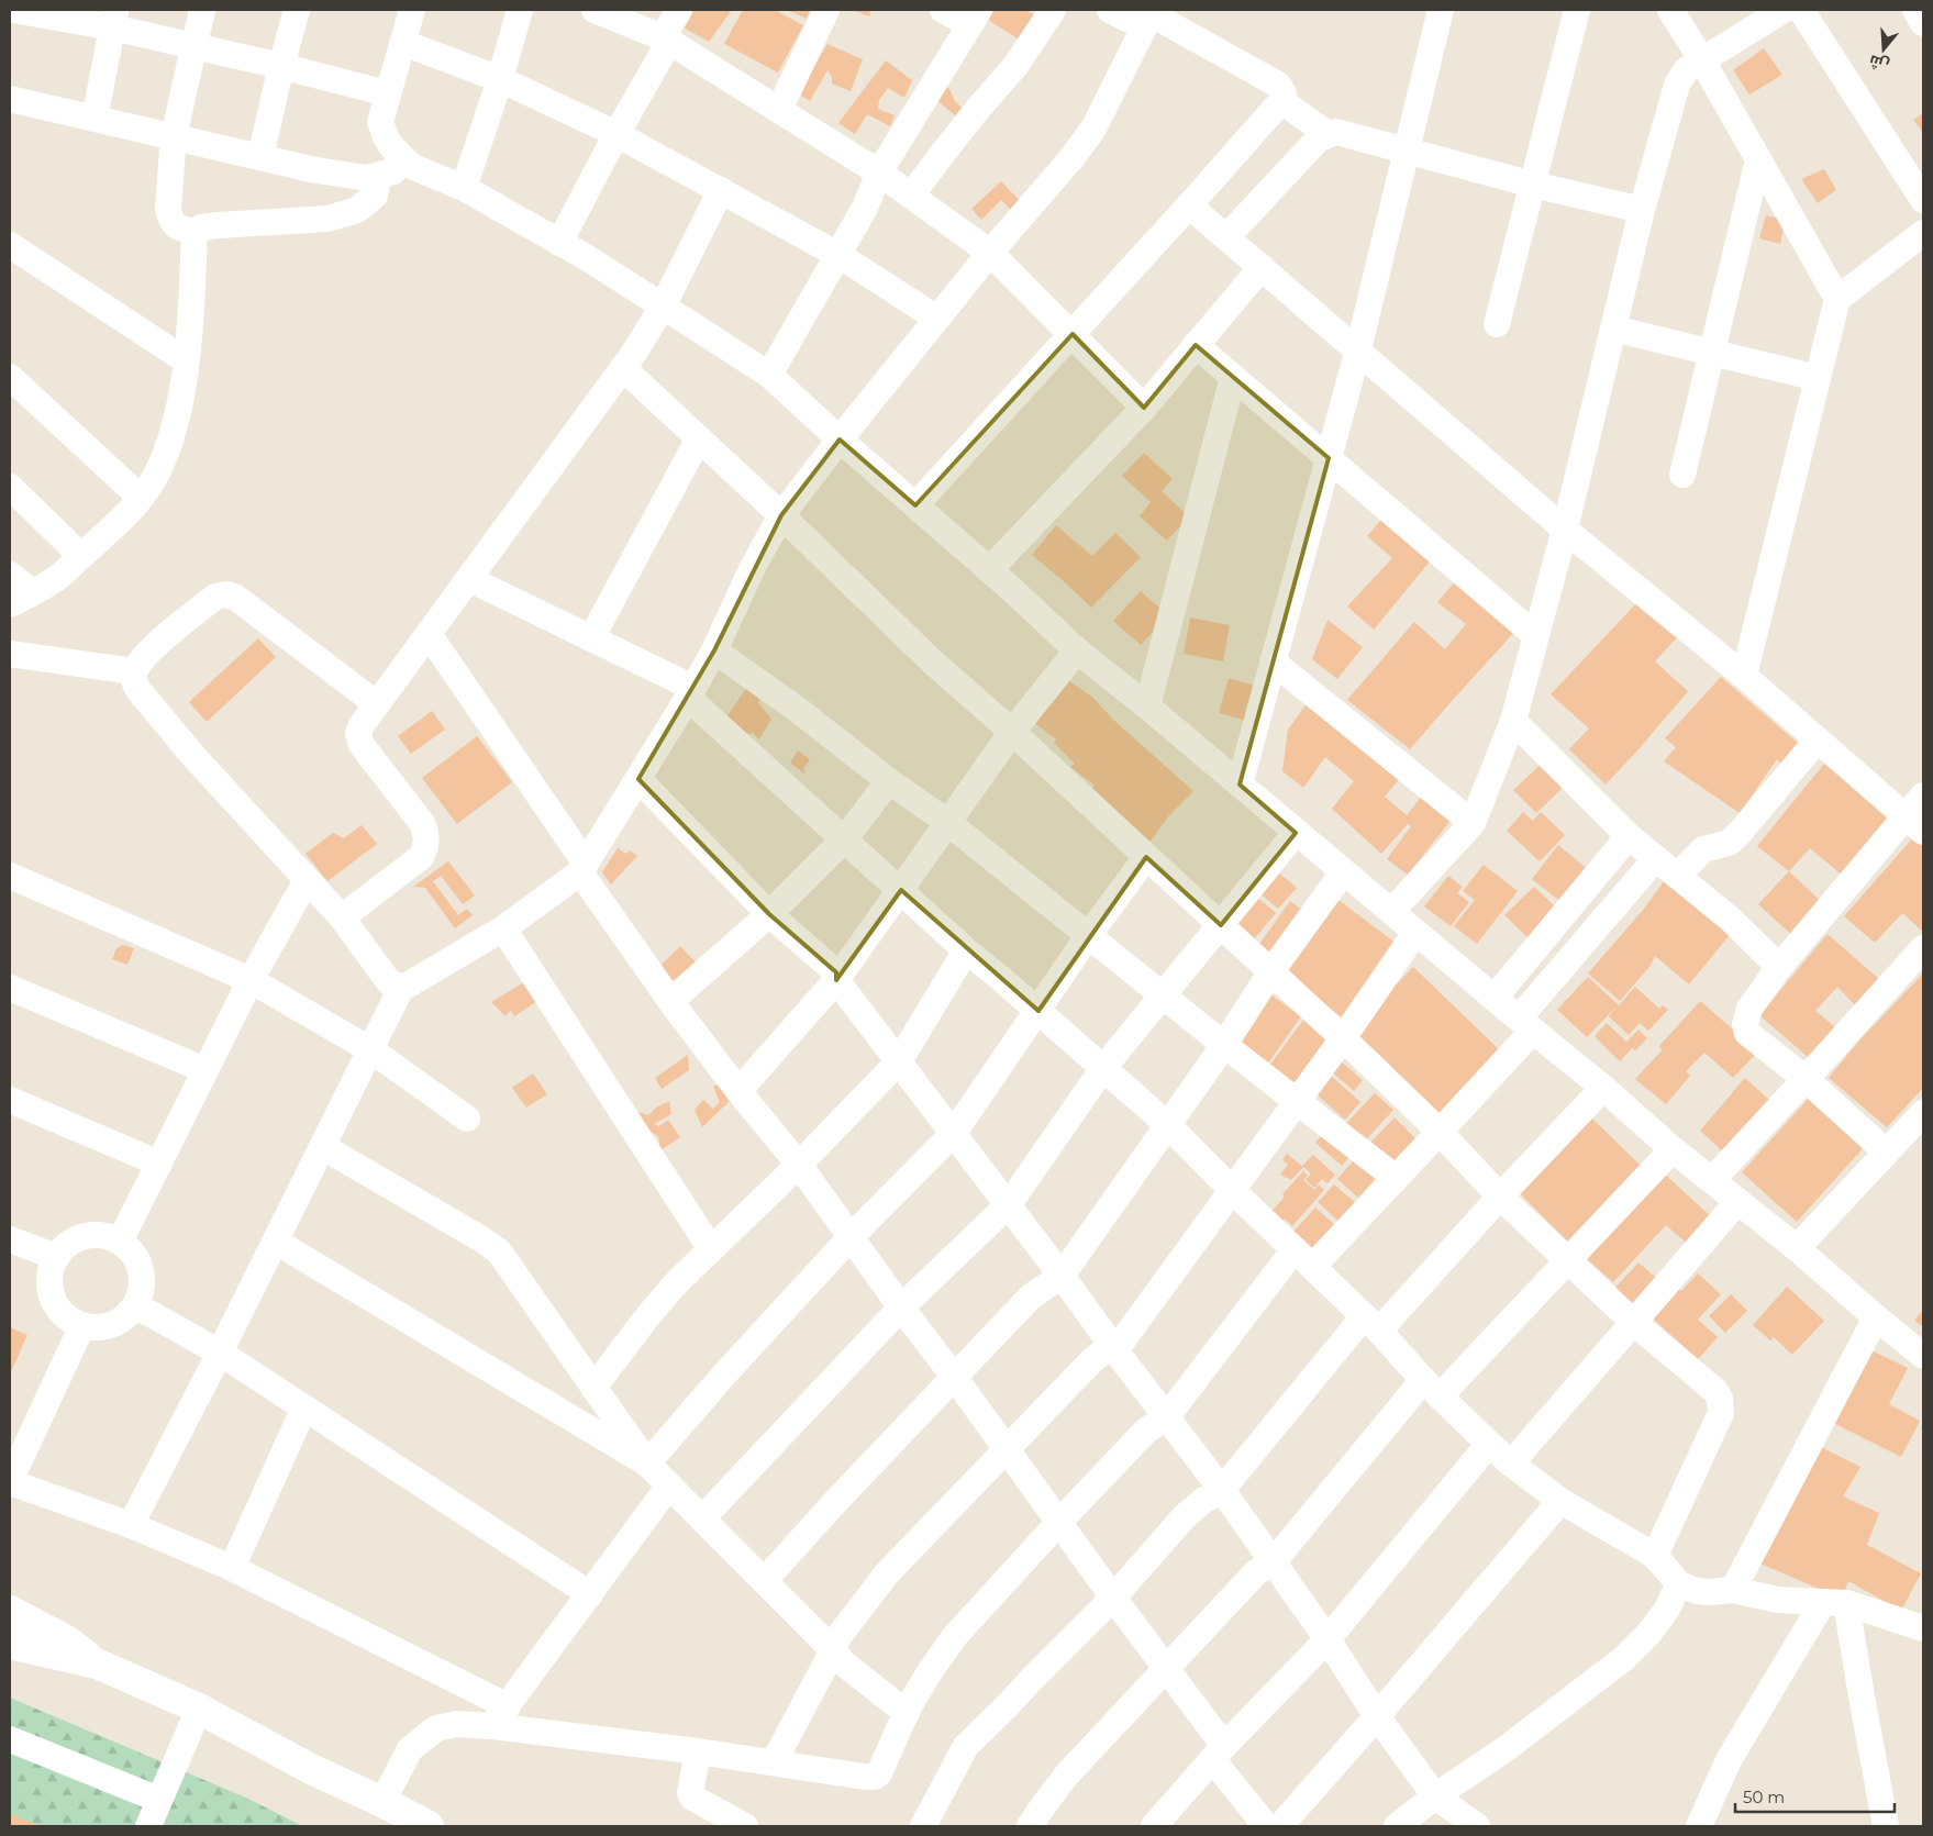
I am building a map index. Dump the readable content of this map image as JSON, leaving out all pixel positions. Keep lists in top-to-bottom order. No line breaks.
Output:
{"scale_bar":"50 m","north":"bottom"}
